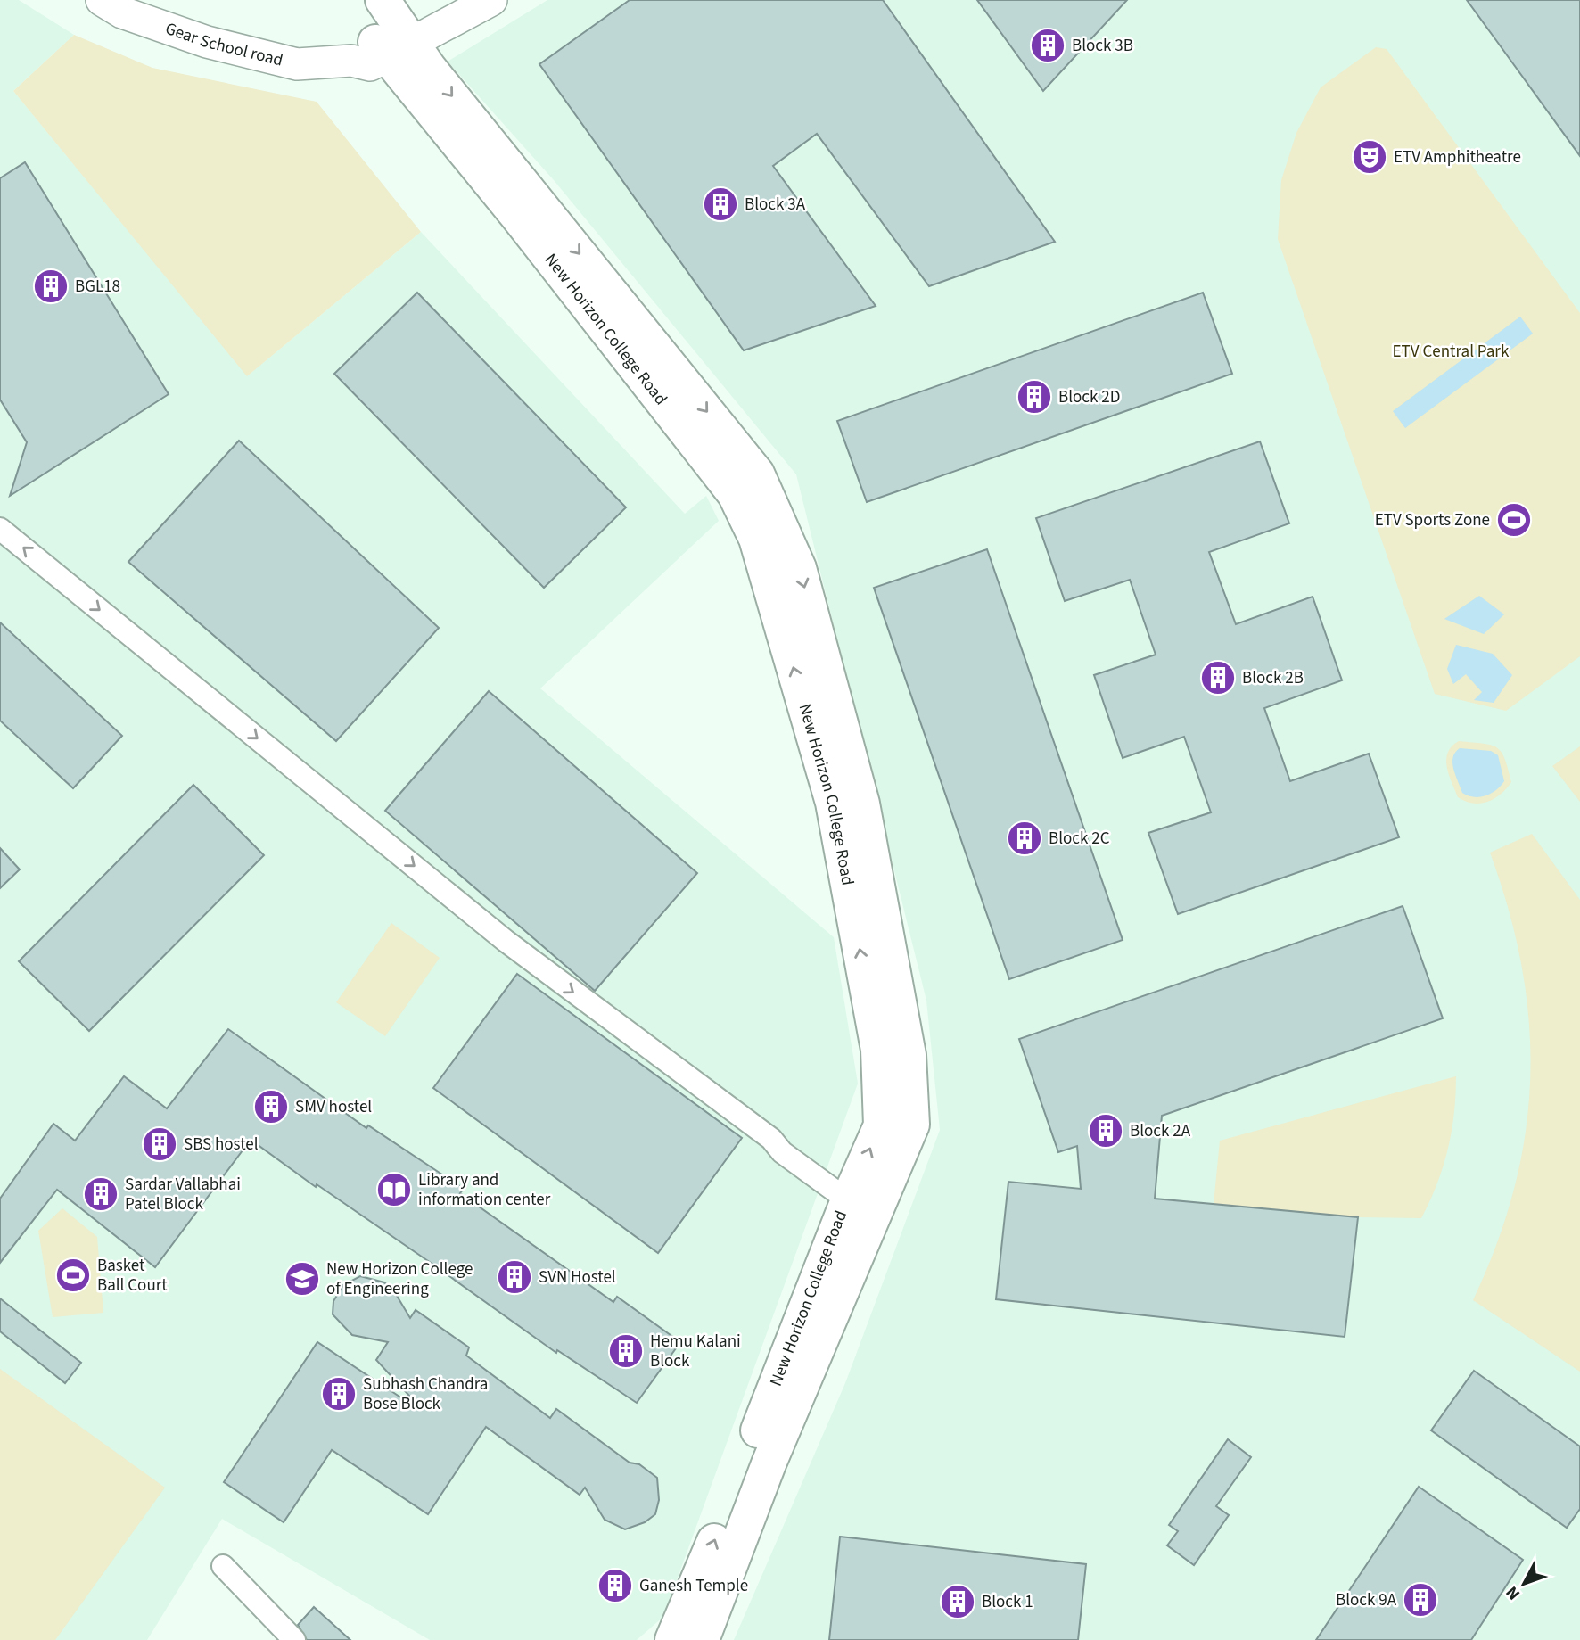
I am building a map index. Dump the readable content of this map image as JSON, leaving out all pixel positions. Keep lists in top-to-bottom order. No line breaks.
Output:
{"streets":{"main road":["Gear School road","New Horizon College Road"]},"crossings":[["Gear School road","New Horizon College Road"]],"parks":["ETV Central Park"],"places":{"building":["Block 3B","Block 3A","BGL18","Block 2D","Block 2B","Block 2C","SMV hostel","Block 2A","SBS hostel","Sardar Vallabhai Patel Block","SVN Hostel","Hemu Kalani Block","Subhash Chandra Bose Block","Ganesh Temple","Block 9A","Block 1"],"theatre":["ETV Amphitheatre"],"sports":["ETV Sports Zone","Basket Ball Court"],"library":["Library and information center"],"school or university":["New Horizon College of Engineering"]},"north":"bottom left"}
